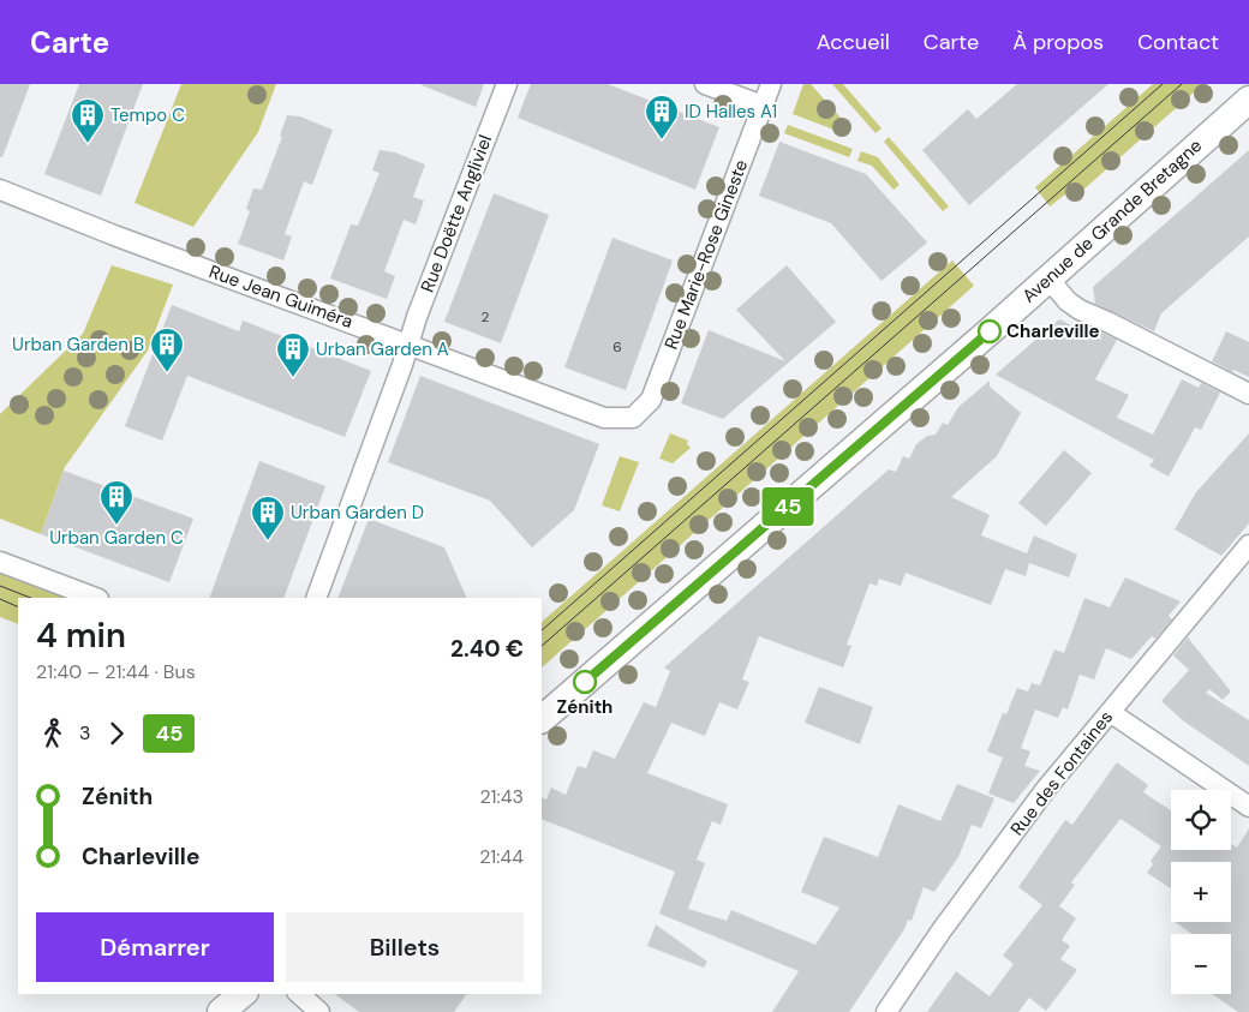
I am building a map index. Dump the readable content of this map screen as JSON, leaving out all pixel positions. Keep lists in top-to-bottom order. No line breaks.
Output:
{"streets":{"main road":["Avenue de Grande Bretagne"],"street":["Rue Doëtte Angliviel","Rue Marie-Rose Gineste","Rue Jean Guiméra","Rue des Fontaines"]},"crossings":[["Rue Doëtte Angliviel","Rue Jean Guiméra"],["Rue Marie-Rose Gineste","Rue Jean Guiméra"]],"places":{"building":["ID Halles A1","Tempo C","Urban Garden B","Urban Garden A","Urban Garden C","Urban Garden D"],"other":["Charleville","Zénith"]},"lines":["bus line 45"],"house_numbers":["2","6"],"page":{"header":"Carte","nav":["Accueil","Carte","À propos","Contact"],"on_map":"45","heading":["4 min","21:40 – 21:44 · Bus","2.40 €"],"legs":["3","45"],"list":[{"name":"Zénith","value":"21:43"},{"name":"Charleville","value":"21:44"}],"map_buttons":["+","−"],"buttons":["Démarrer","Billets"]}}
